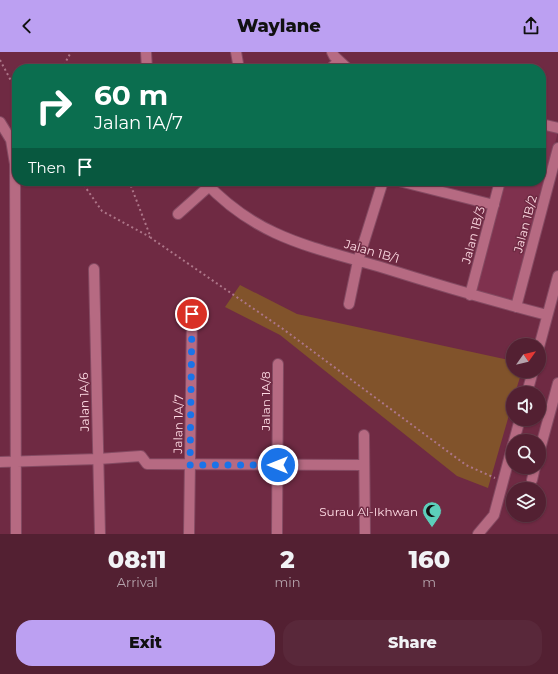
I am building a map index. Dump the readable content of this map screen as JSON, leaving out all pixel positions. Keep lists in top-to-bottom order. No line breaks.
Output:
{"streets":{"street":["Jalan 1B/2","Jalan 1B/3","Jalan 1B/1","Jalan 1A/8","Jalan 1A/6","Jalan 1A/7"]},"crossings":[["Jalan 1B/2","Jalan 1B/1"],["Jalan 1B/3","Jalan 1B/1"]],"places":{"mosque":["Surau Al-Ikhwan"]},"north":"top right","page":{"header":"Waylane","turn":["60 m","Jalan 1A/7"],"then":"Then","eta":["08:11","Arrival","2","min","160","m"],"buttons":["Exit","Share"]}}
